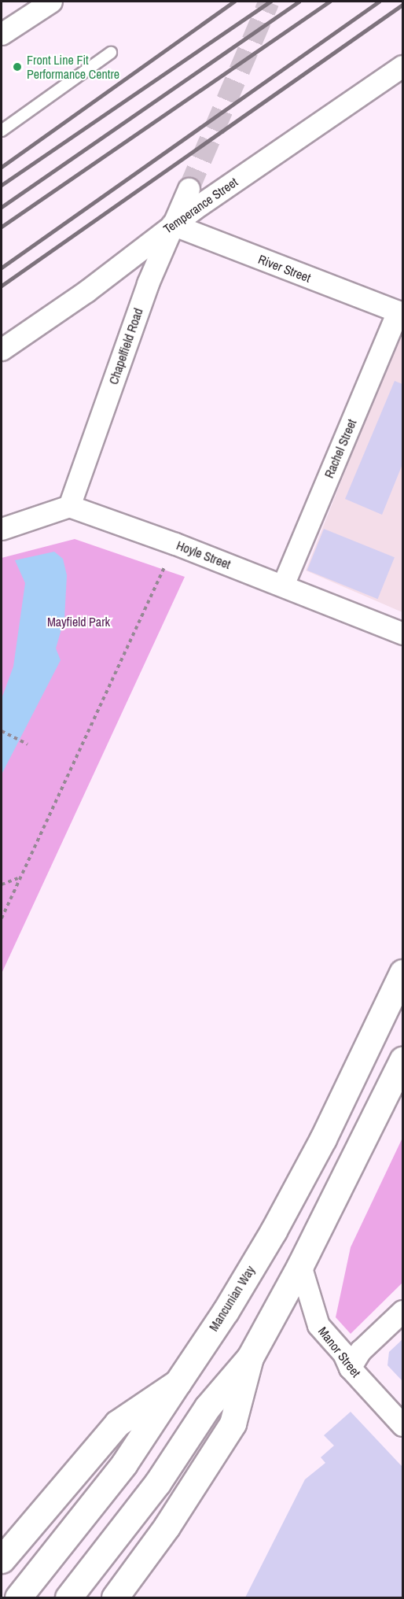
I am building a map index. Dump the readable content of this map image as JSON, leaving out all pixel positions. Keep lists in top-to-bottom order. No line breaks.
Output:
{"streets":{"highway":["Mancunian Way"],"street":["Temperance Street","River Street","Chapelfield Road","Rachel Street","Hoyle Street","Manor Street"]},"crossings":[["Temperance Street","River Street"],["Temperance Street","Chapelfield Road"],["River Street","Chapelfield Road"],["River Street","Rachel Street"],["Chapelfield Road","Hoyle Street"],["Rachel Street","Hoyle Street"]],"parks":["Mayfield Park"],"places":["Front Line Fit Performance Centre"]}
